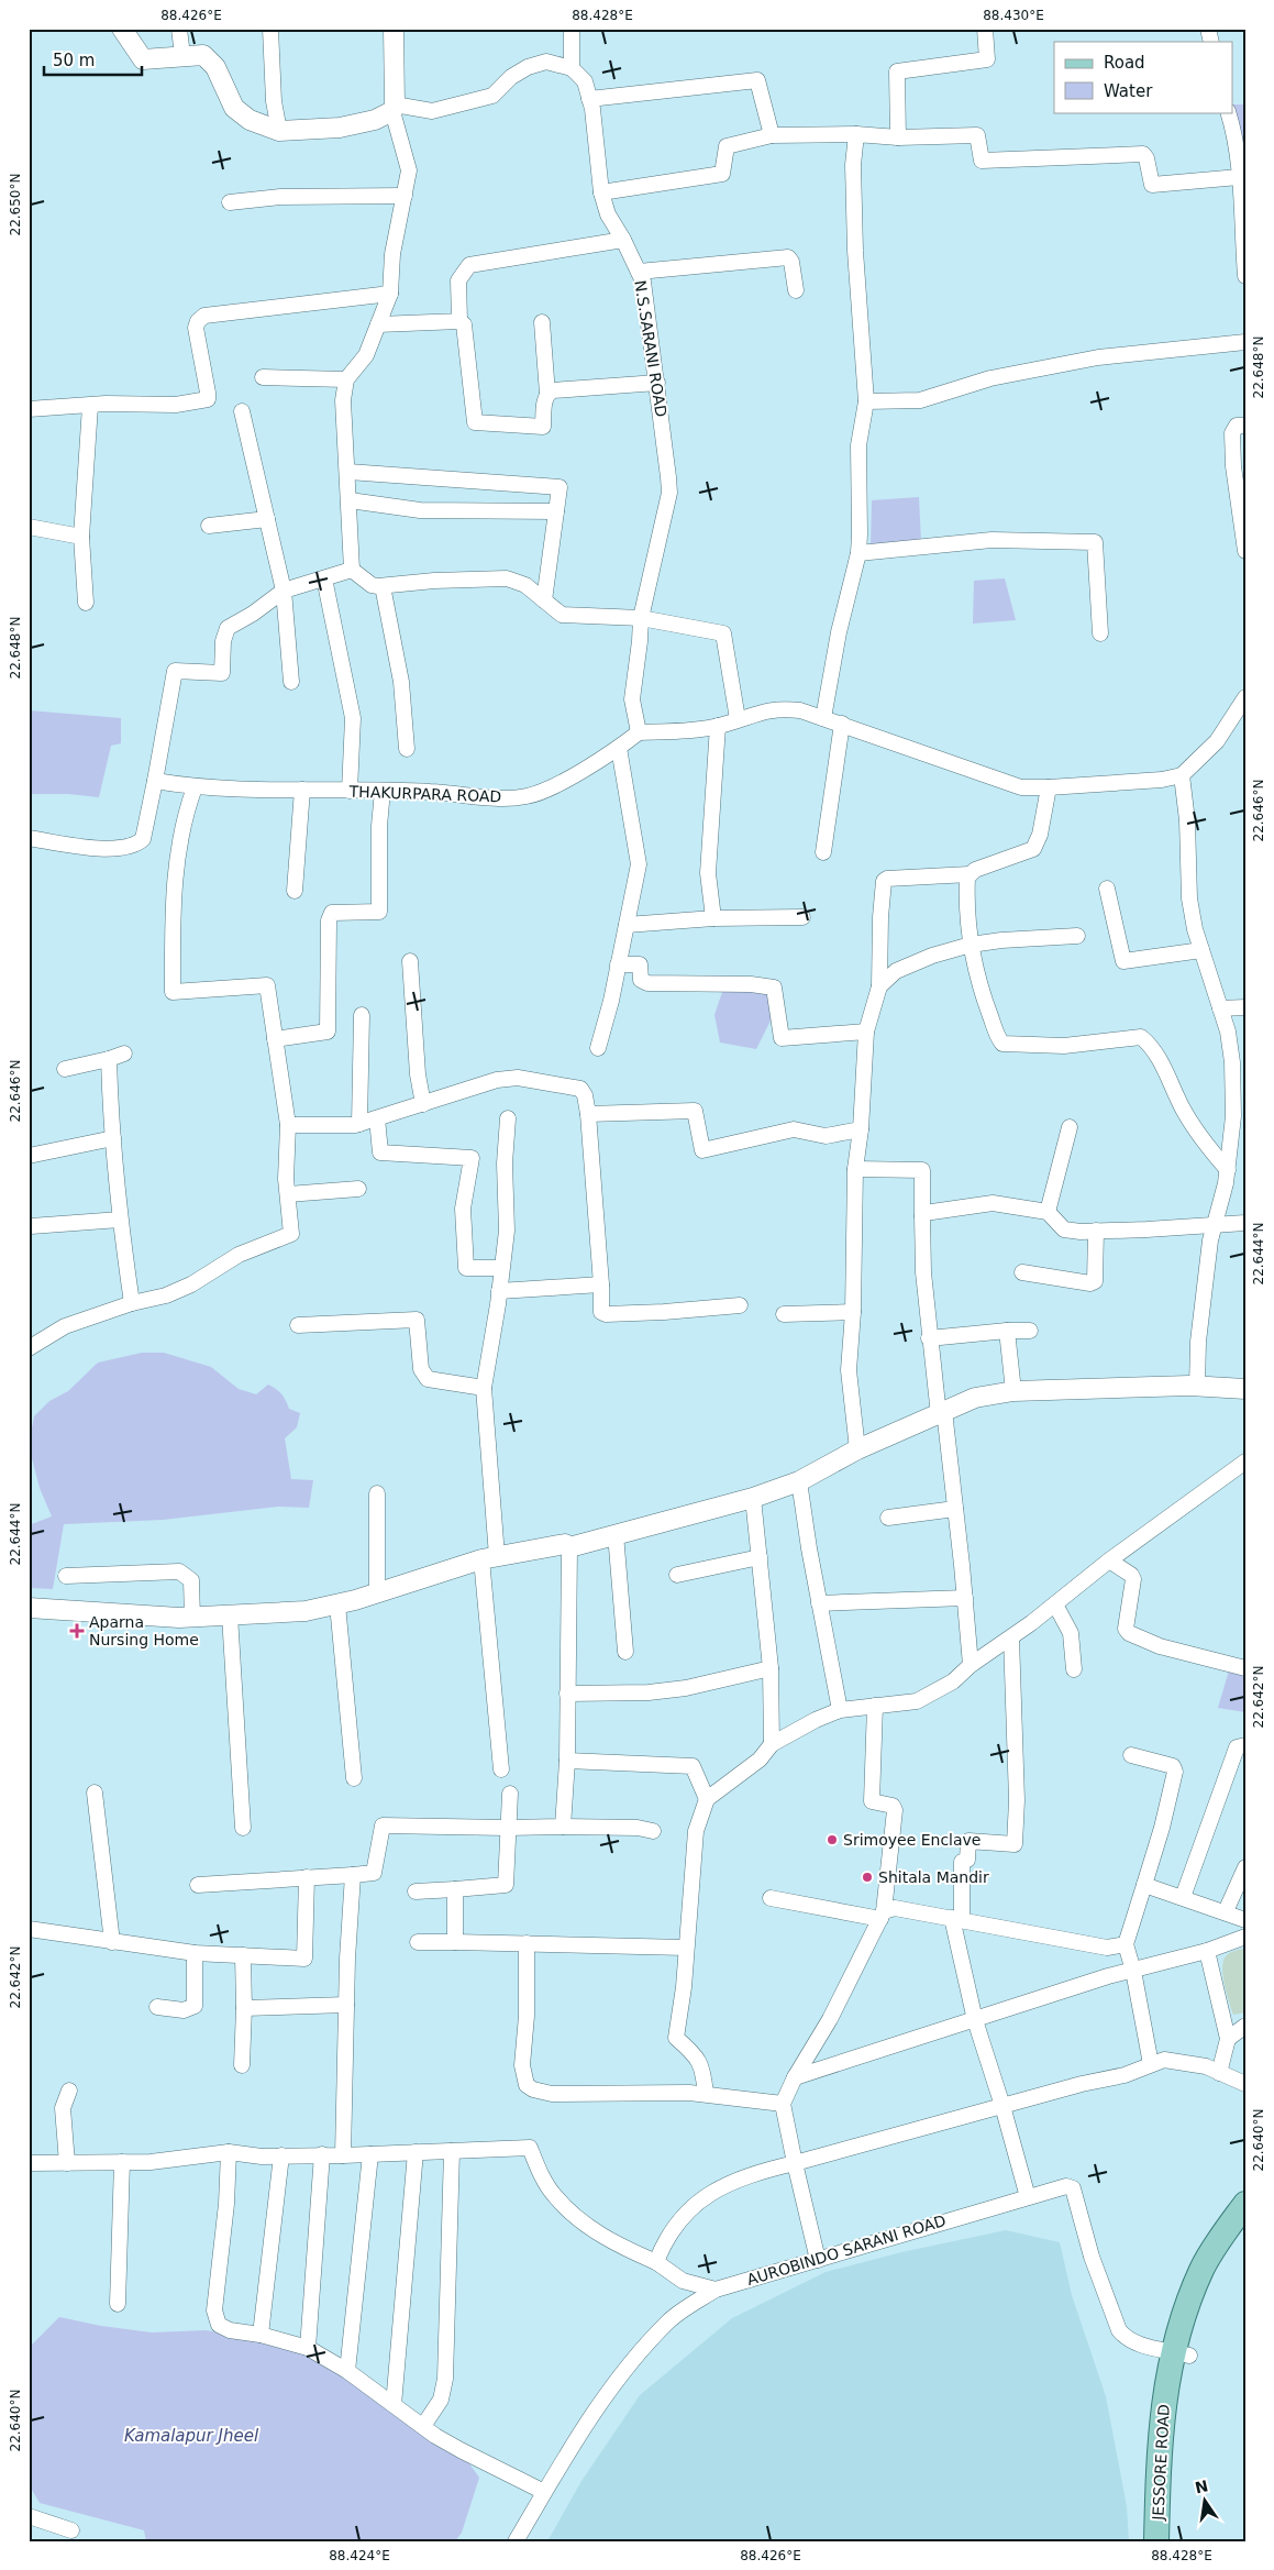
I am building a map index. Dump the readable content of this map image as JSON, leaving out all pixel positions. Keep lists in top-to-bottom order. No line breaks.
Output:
{"streets":{"main road":["JESSORE ROAD"],"street":["N.S.SARANI ROAD","THAKURPARA ROAD","AUROBINDO SARANI ROAD"]},"crossings":[["N.S.SARANI ROAD","THAKURPARA ROAD"],["AUROBINDO SARANI ROAD","JESSORE ROAD"]],"water":["Kamalapur Jheel"],"places":{"health":["Aparna Nursing Home"],"other":["Srimoyee Enclave","Shitala Mandir"]},"legend":["Road","Water"],"scale_bar":"50 m","north":"top","coordinates":["88.426°E","88.428°E","88.430°E","22.650°N","22.648°N","22.646°N","22.644°N","22.642°N","22.640°N","88.424°E"]}
